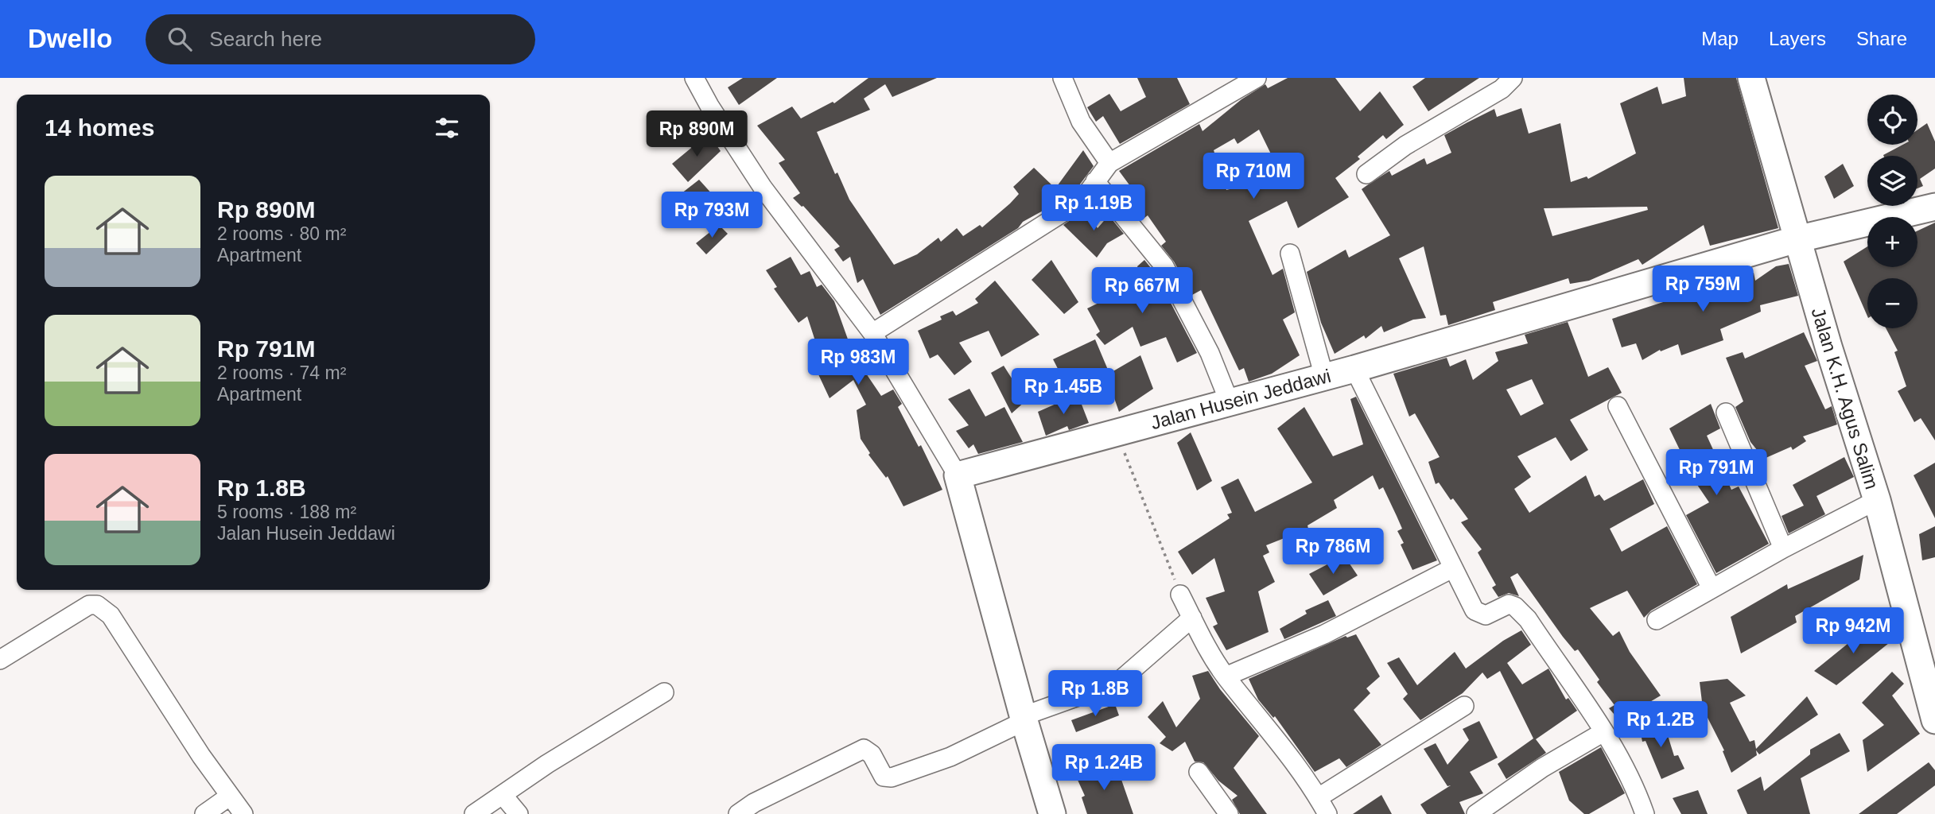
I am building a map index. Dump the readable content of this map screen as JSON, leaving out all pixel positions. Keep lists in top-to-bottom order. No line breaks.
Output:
{"streets":{"street":["Jalan K.H. Agus Salim","Jalan Husein Jeddawi"]},"crossings":[["Jalan K.H. Agus Salim","Jalan Husein Jeddawi"]],"page":{"header":"Dwello","search":"Search here","nav":["Map","Layers","Share"],"map_buttons":["+","−"],"heading":"14 homes","price":["Rp 890M","Rp 710M","Rp 1.19B","Rp 793M","Rp 759M","Rp 667M","Rp 983M","Rp 1.45B","Rp 791M","Rp 786M","Rp 942M","Rp 1.8B","Rp 1.2B","Rp 1.24B"],"list":[{"name":"Rp 890M","note":"2 rooms · 80 m² · Apartment"},{"name":"Rp 791M","note":"2 rooms · 74 m² · Apartment"},{"name":"Rp 1.8B","note":"5 rooms · 188 m² · Jalan Husein Jeddawi"}]}}
